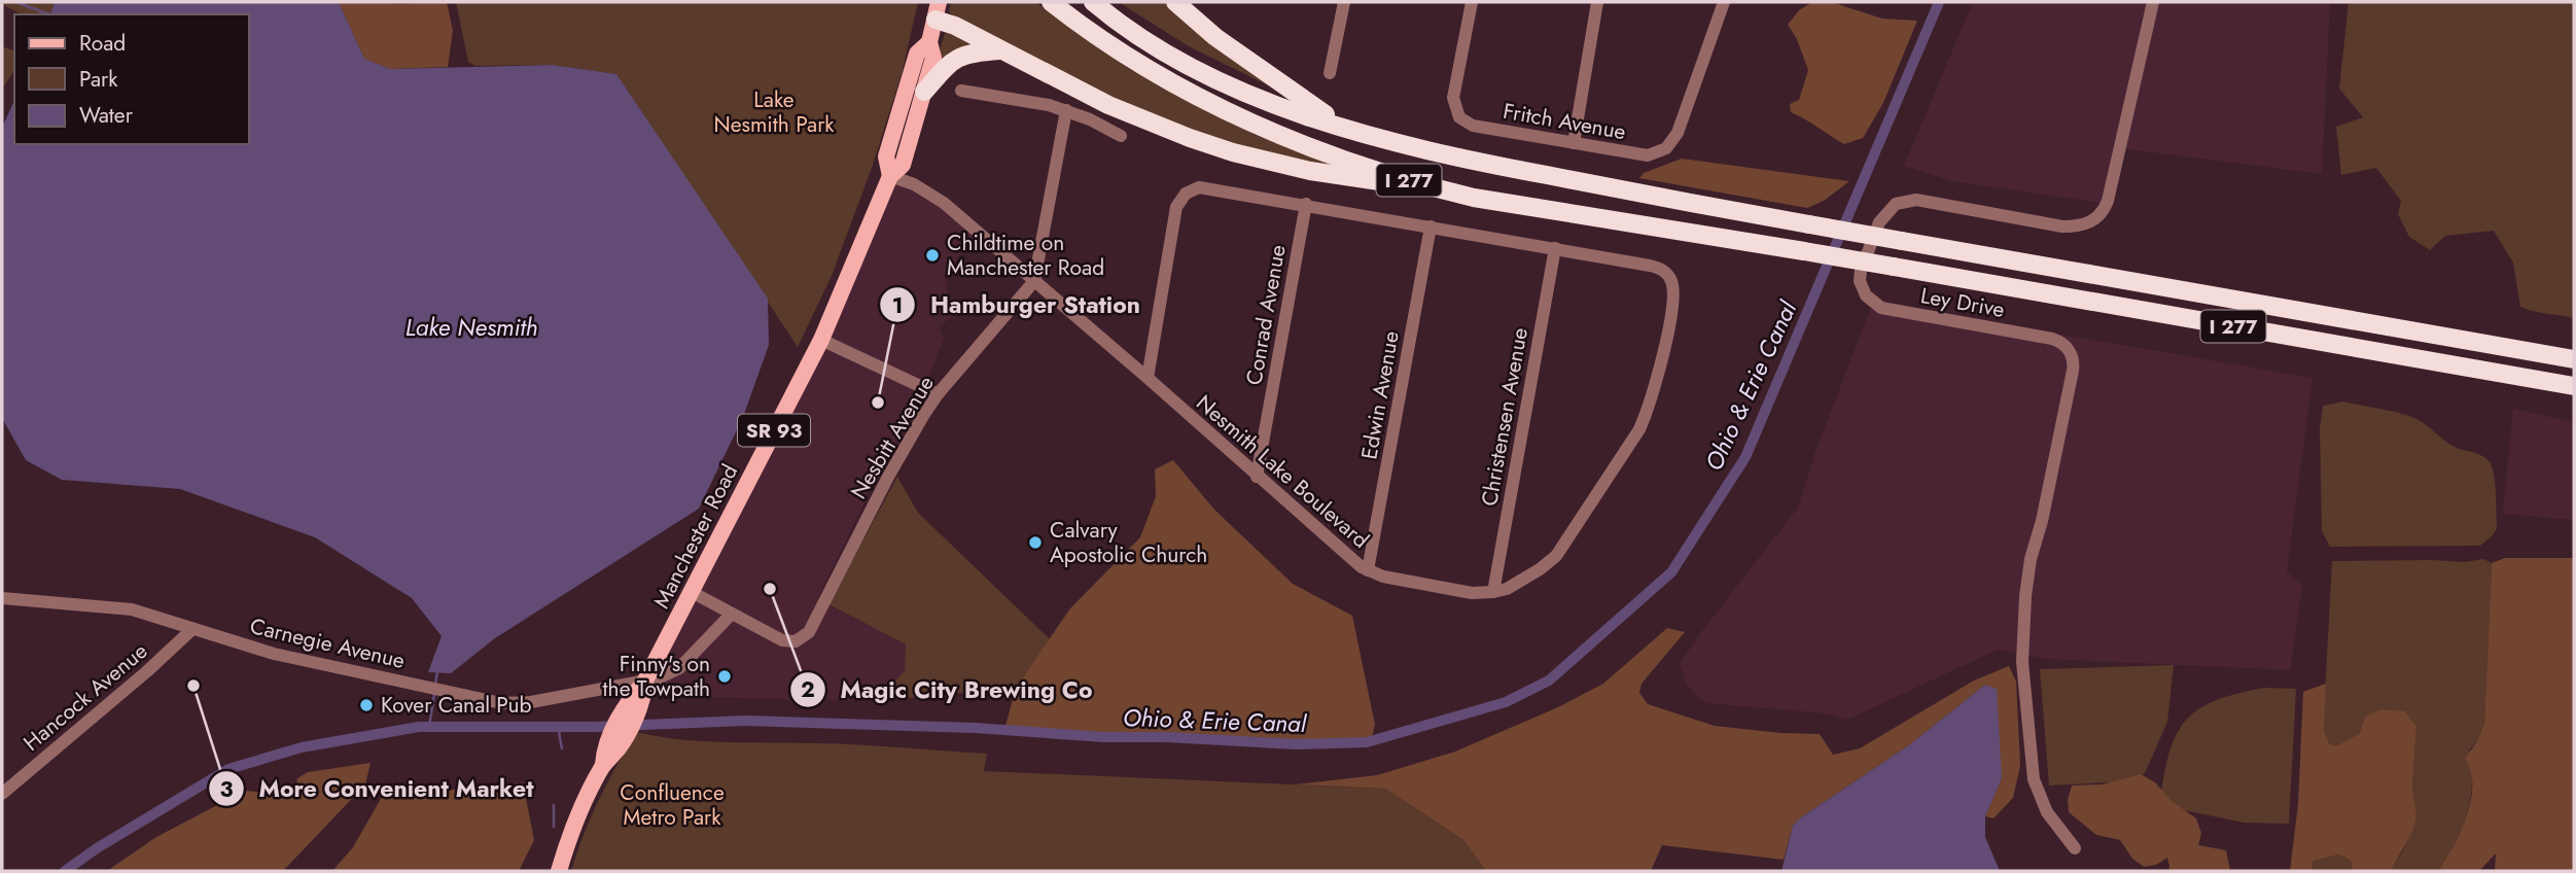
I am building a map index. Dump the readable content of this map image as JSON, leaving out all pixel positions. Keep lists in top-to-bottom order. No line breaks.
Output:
{"streets":{"highway":["I 277"],"main road":["SR 93","Manchester Road"],"street":["Fritch Avenue","Ley Drive","Conrad Avenue","Edwin Avenue","Christensen Avenue","Nesbitt Avenue","Nesmith Lake Boulevard","Carnegie Avenue","Hancock Avenue"]},"crossings":[["Conrad Avenue","Nesmith Lake Boulevard"],["Edwin Avenue","Nesmith Lake Boulevard"],["Christensen Avenue","Nesmith Lake Boulevard"],["Nesbitt Avenue","Nesmith Lake Boulevard"],["Nesbitt Avenue","Manchester Road"],["Nesmith Lake Boulevard","Manchester Road"],["Manchester Road","Carnegie Avenue"],["Carnegie Avenue","Hancock Avenue"]],"water":["Lake Nesmith","Ohio & Erie Canal"],"parks":["Lake Nesmith Park","Confluence Metro Park"],"places":["Childtime on Manchester Road","Hamburger Station","Calvary Apostolic Church","Magic City Brewing Co","Finny's on the Towpath","More Convenient Market","Kover Canal Pub"],"legend":["Road","Park","Water"]}
